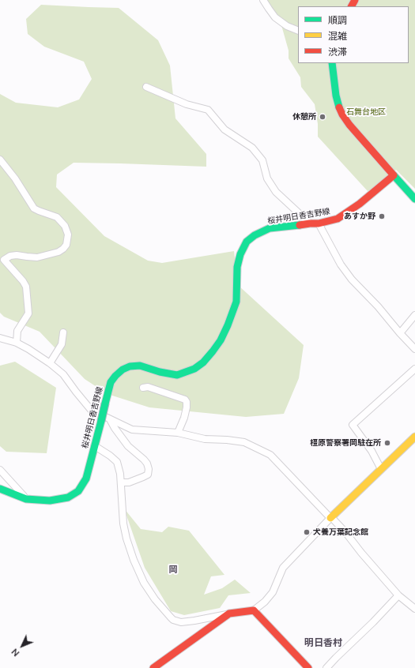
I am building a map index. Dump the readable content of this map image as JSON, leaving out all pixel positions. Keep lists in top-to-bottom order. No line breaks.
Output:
{"streets":{"main road":["桜井明日香吉野線"]},"districts":["岡","明日香村"],"parks":["石舞台地区"],"places":["休憩所","あすか野","橿原警察署岡駐在所","犬養万葉記念館"],"legend":["順調","混雑","渋滞"],"north":"bottom left"}
